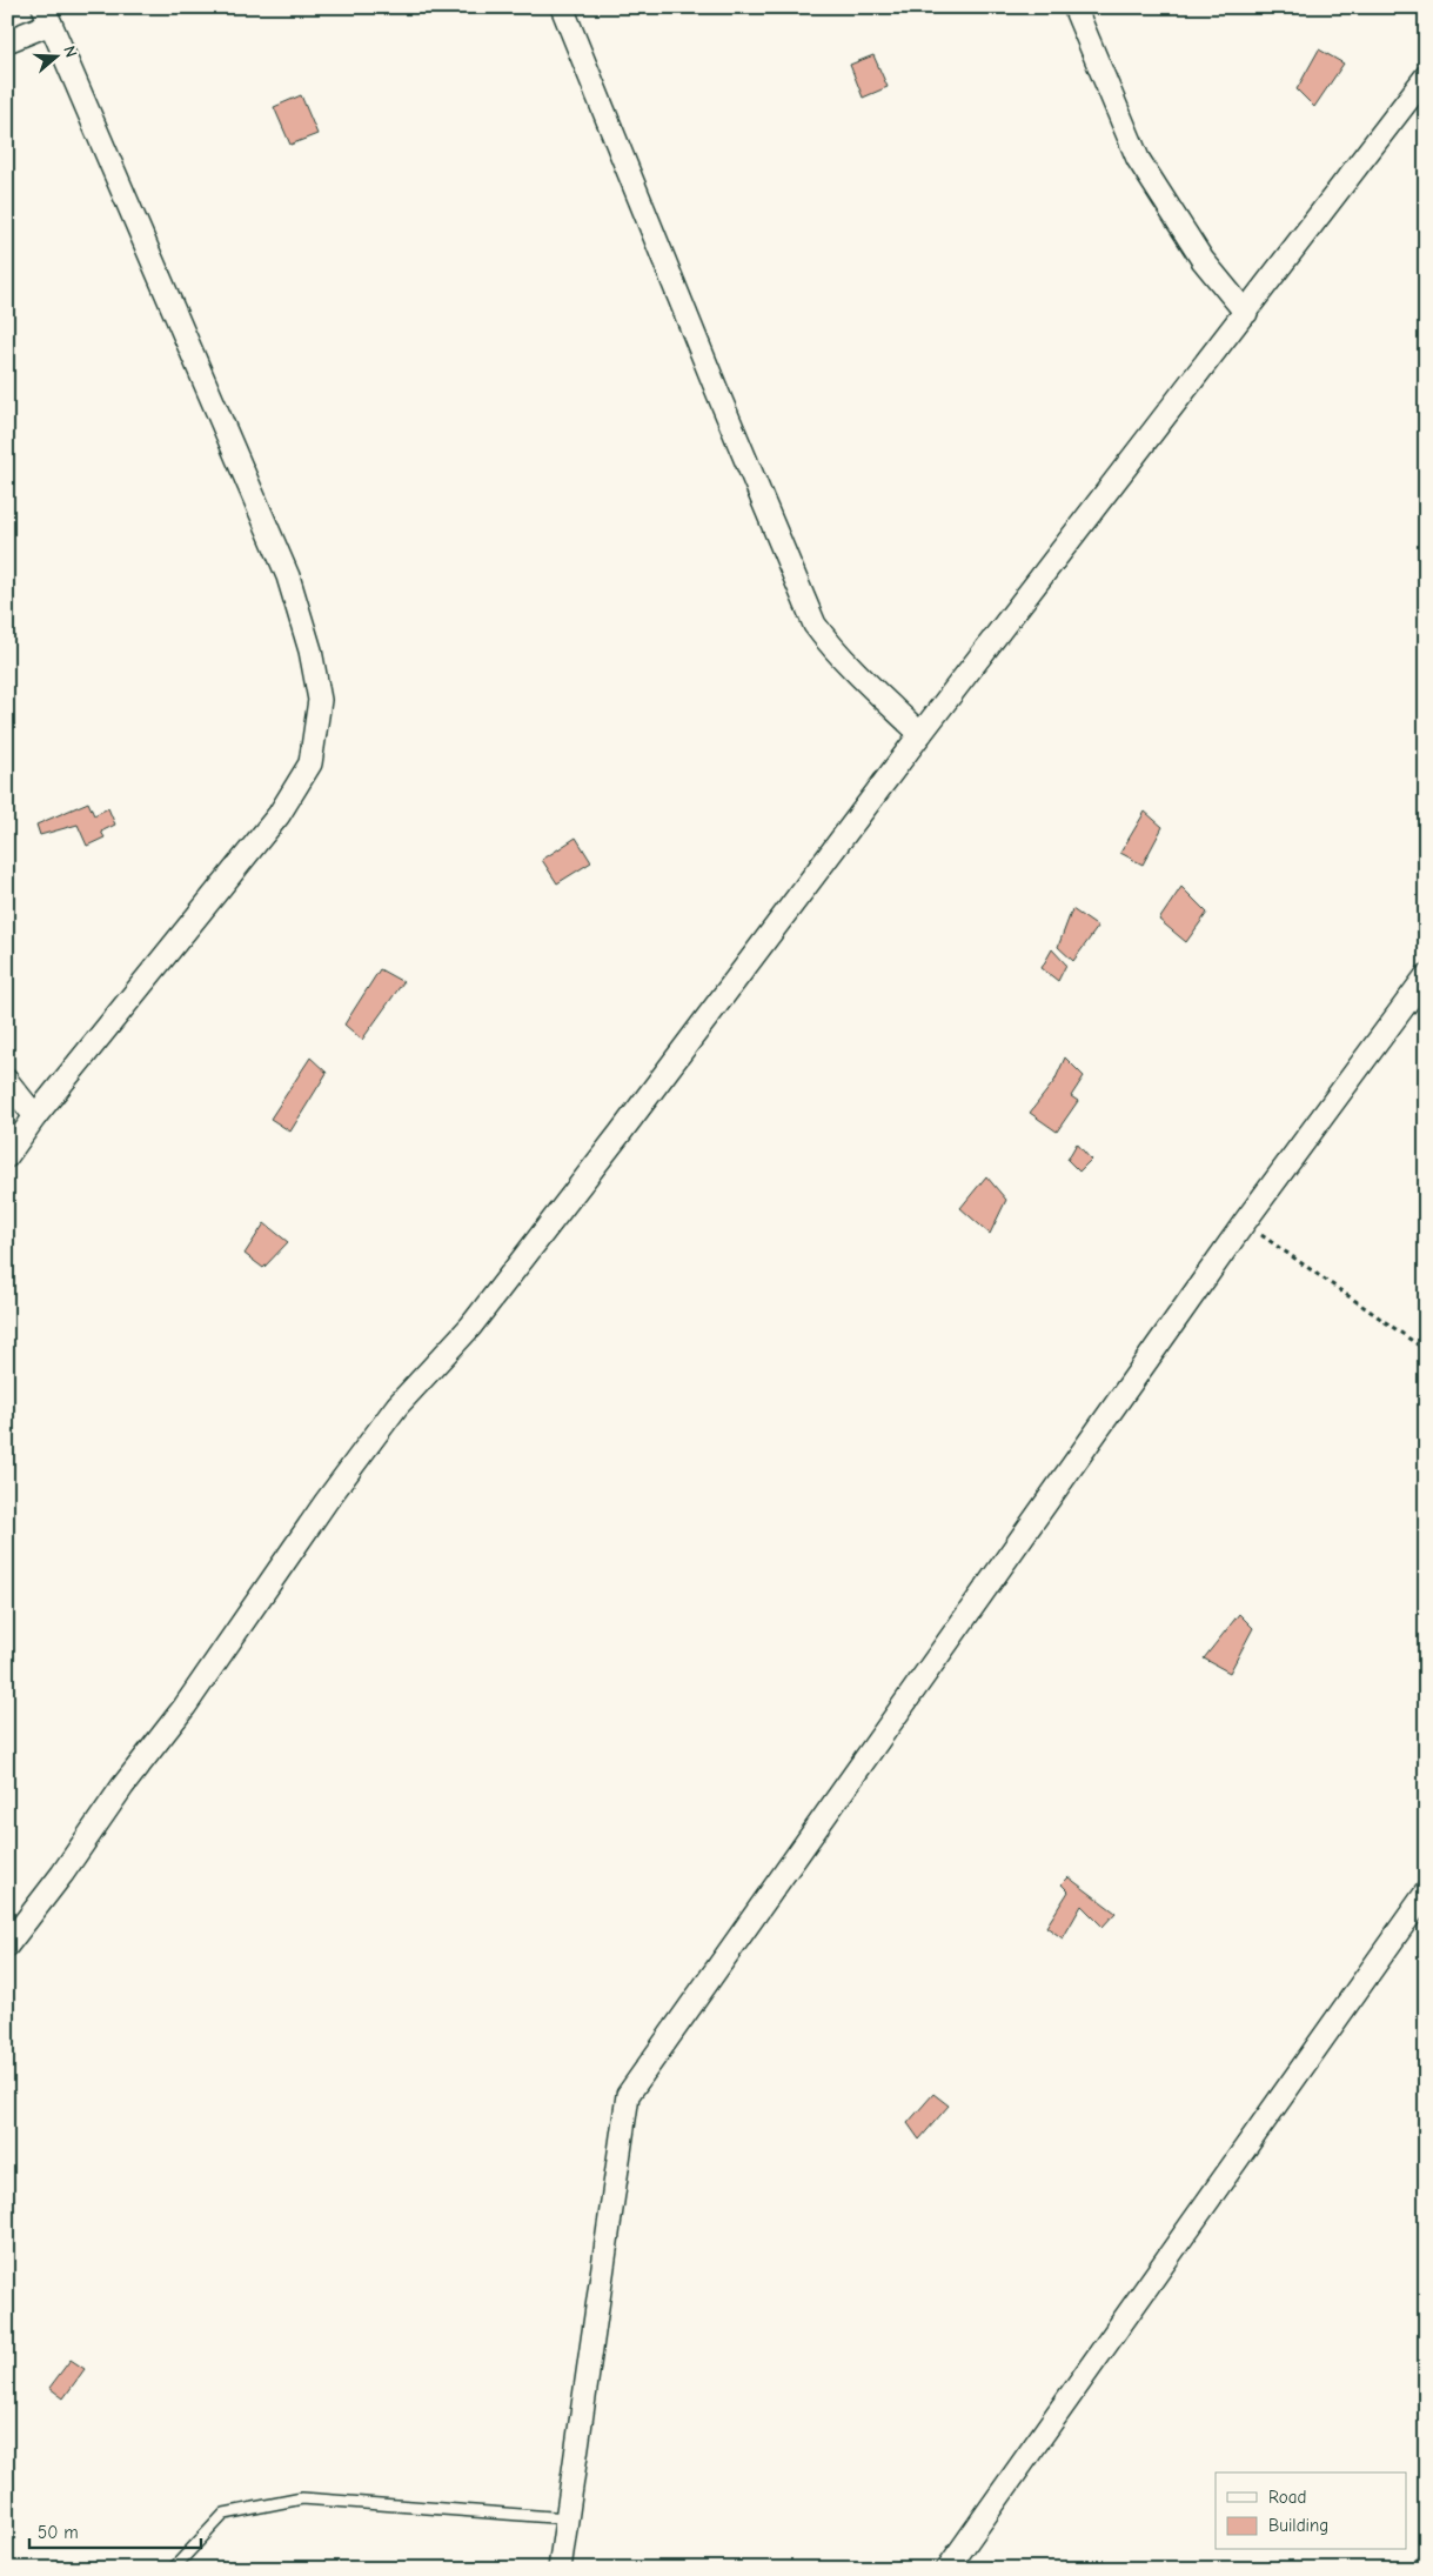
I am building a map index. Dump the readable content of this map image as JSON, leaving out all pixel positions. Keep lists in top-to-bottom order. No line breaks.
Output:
{"legend":["Road","Building"],"scale_bar":"50 m","north":"right"}
